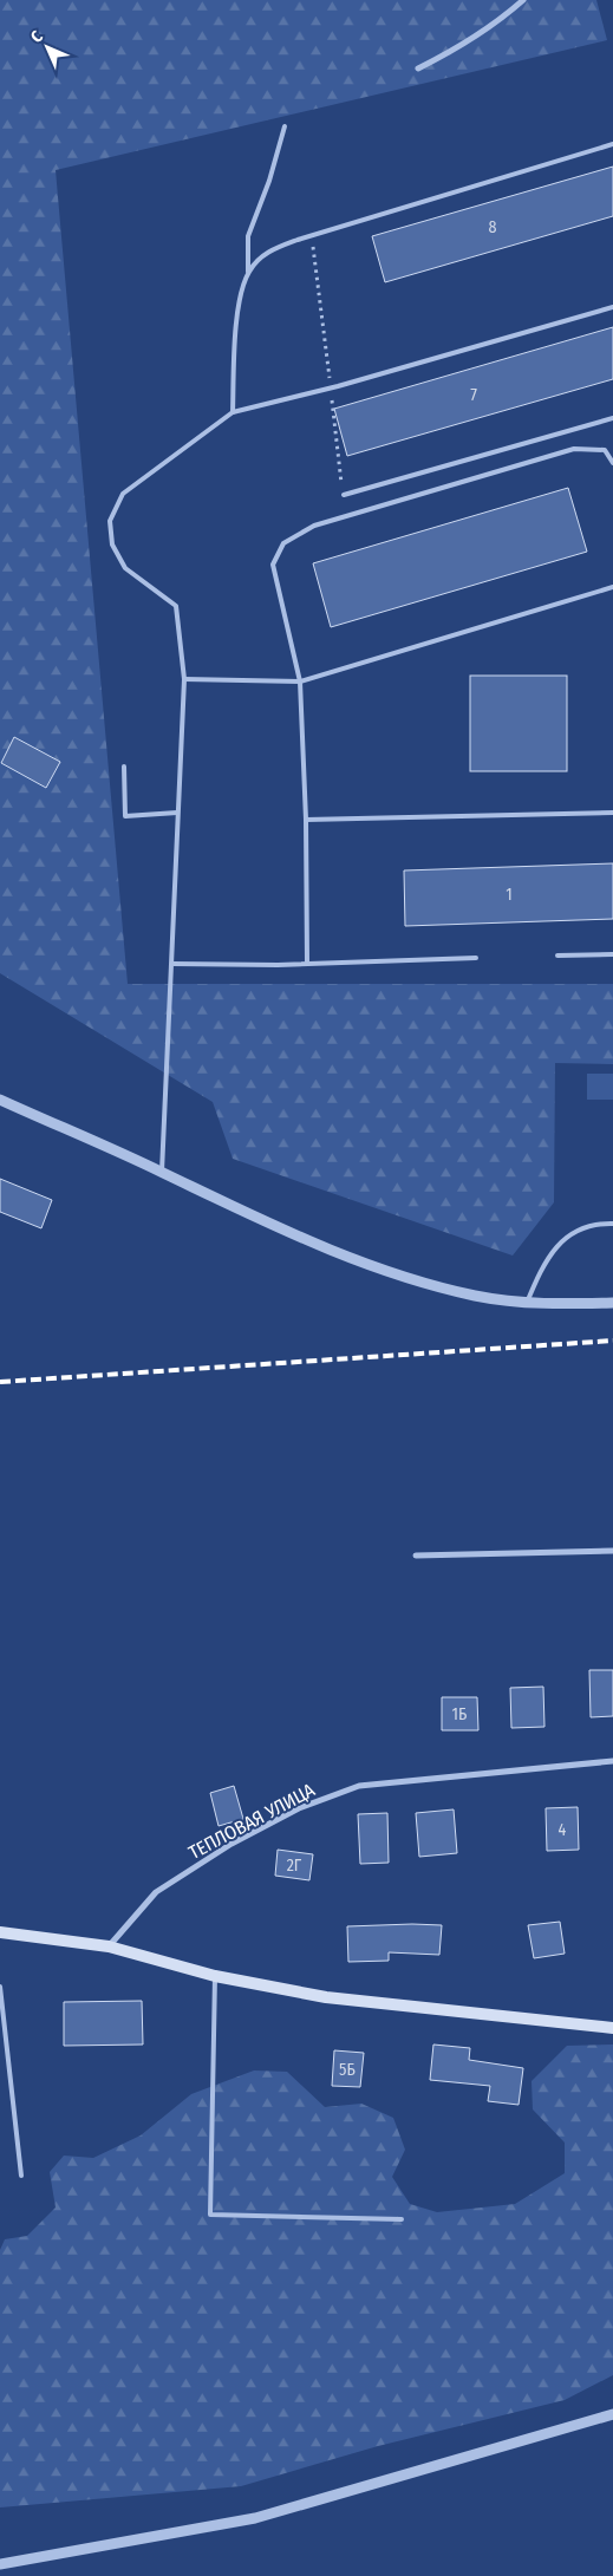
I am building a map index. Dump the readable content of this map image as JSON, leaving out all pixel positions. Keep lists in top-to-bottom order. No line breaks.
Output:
{"streets":{"street":["ТЕПЛОВАЯ УЛИЦА"]},"house_numbers":["8","7","1","1Б","4","2Г","5Б"],"north":"top left"}
